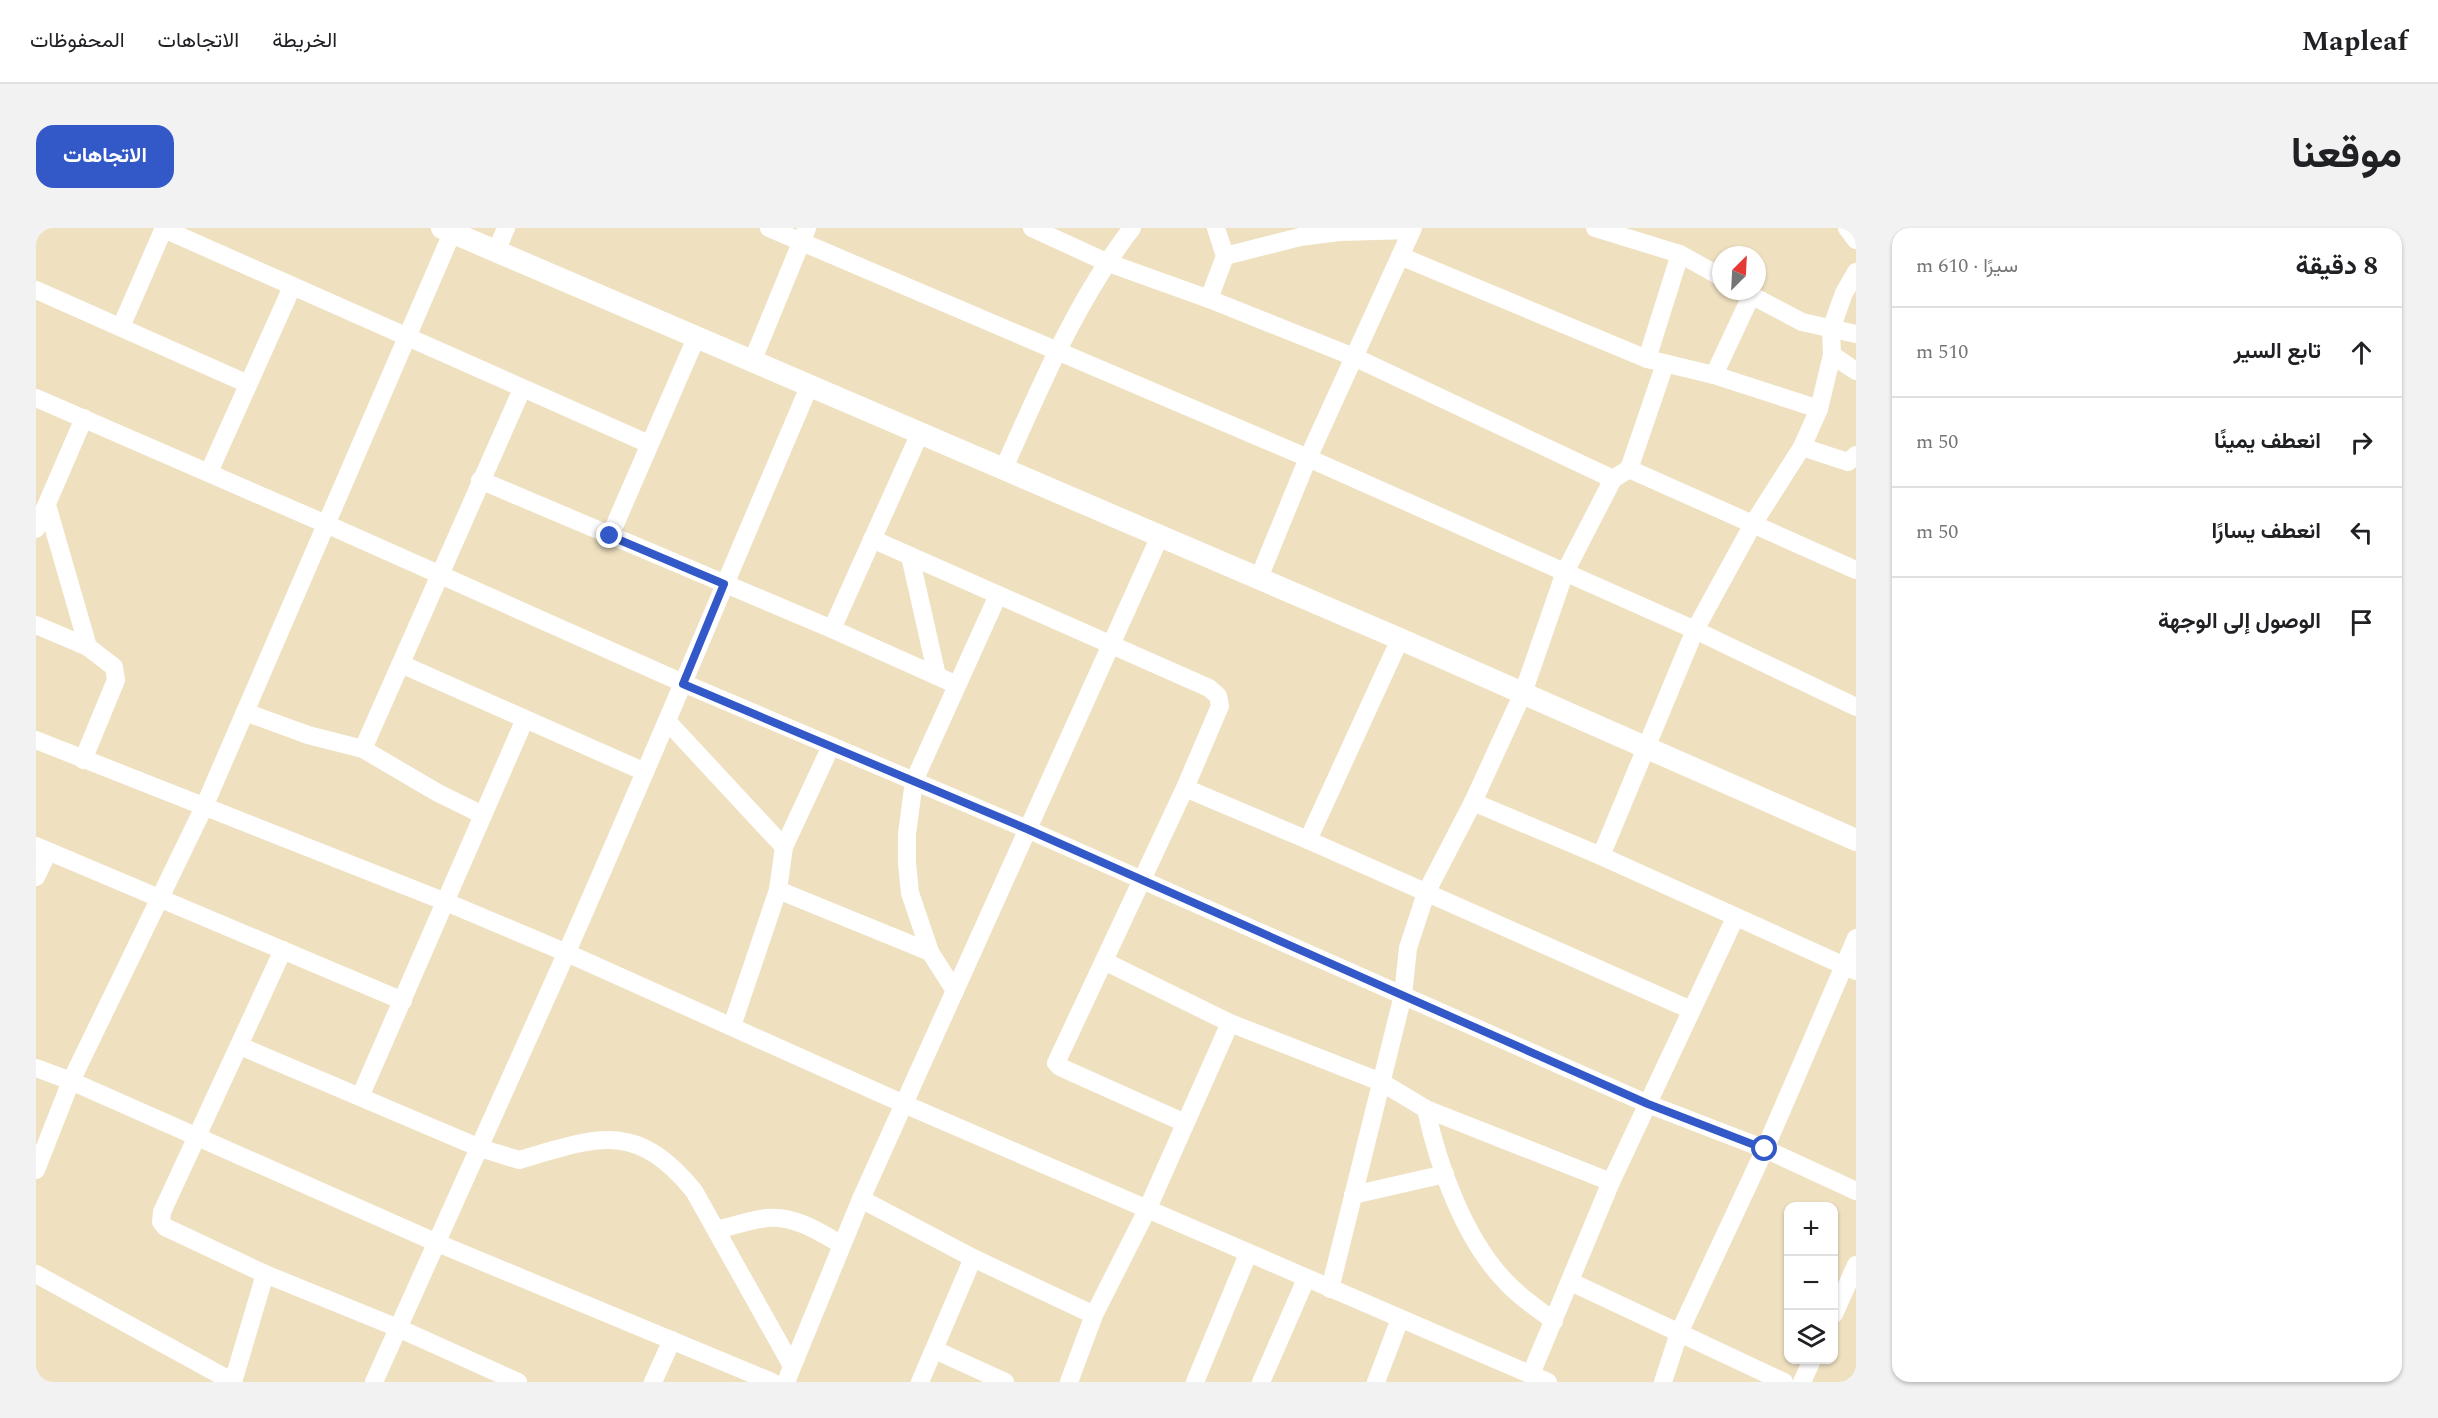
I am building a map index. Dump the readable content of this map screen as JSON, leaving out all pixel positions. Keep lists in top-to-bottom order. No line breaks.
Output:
{"north":"top right","page":{"header":"Mapleaf","nav":["الخريطة","الاتجاهات","المحفوظات"],"title":"موقعنا","buttons":"الاتجاهات","heading":["8 دقيقة","سيرًا · 610 m"],"list":[["تابع السير","510 m"],["انعطف يمينًا","50 m"],["انعطف يسارًا","50 m"],"الوصول إلى الوجهة"],"map_buttons":["+","−"]}}
